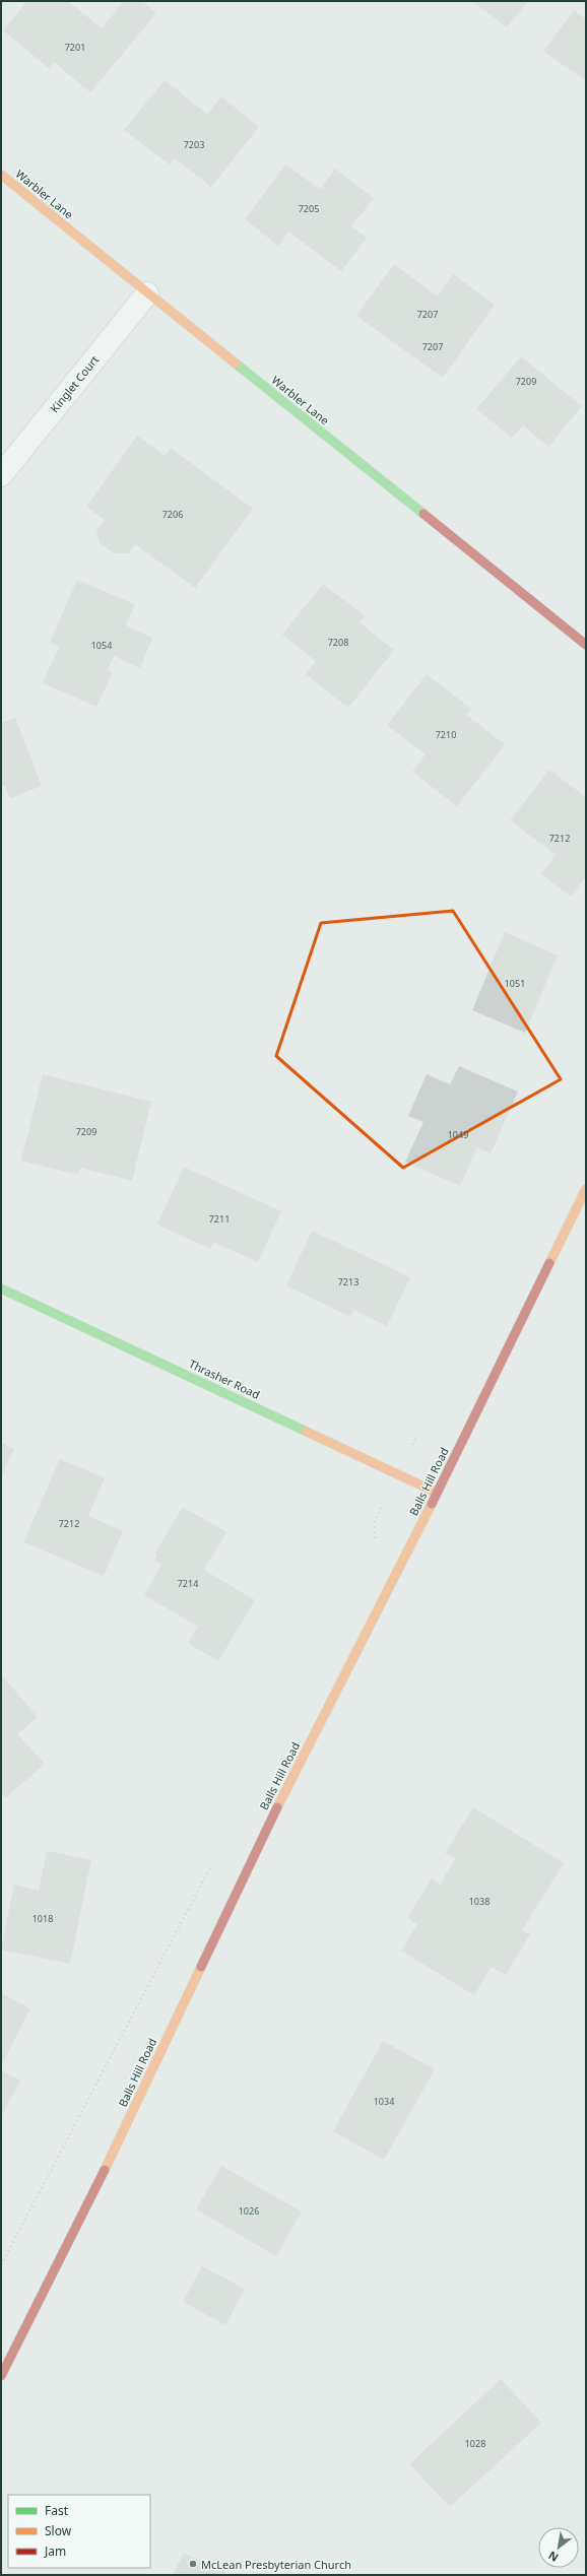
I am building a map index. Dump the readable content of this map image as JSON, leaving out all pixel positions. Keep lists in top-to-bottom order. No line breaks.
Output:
{"streets":{"street":["Warbler Lane","Kinglet Court","Thrasher Road","Balls Hill Road"]},"crossings":[["Warbler Lane","Kinglet Court"],["Thrasher Road","Balls Hill Road"]],"places":["McLean Presbyterian Church"],"house_numbers":["7201","7203","7205","7207","7207","7209","7206","7208","1054","7210","7212","1051","7209","1049","7211","7213","7212","7214","1038","1018","1034","1026","1028"],"legend":["Fast","Slow","Jam"],"north":"bottom left"}
